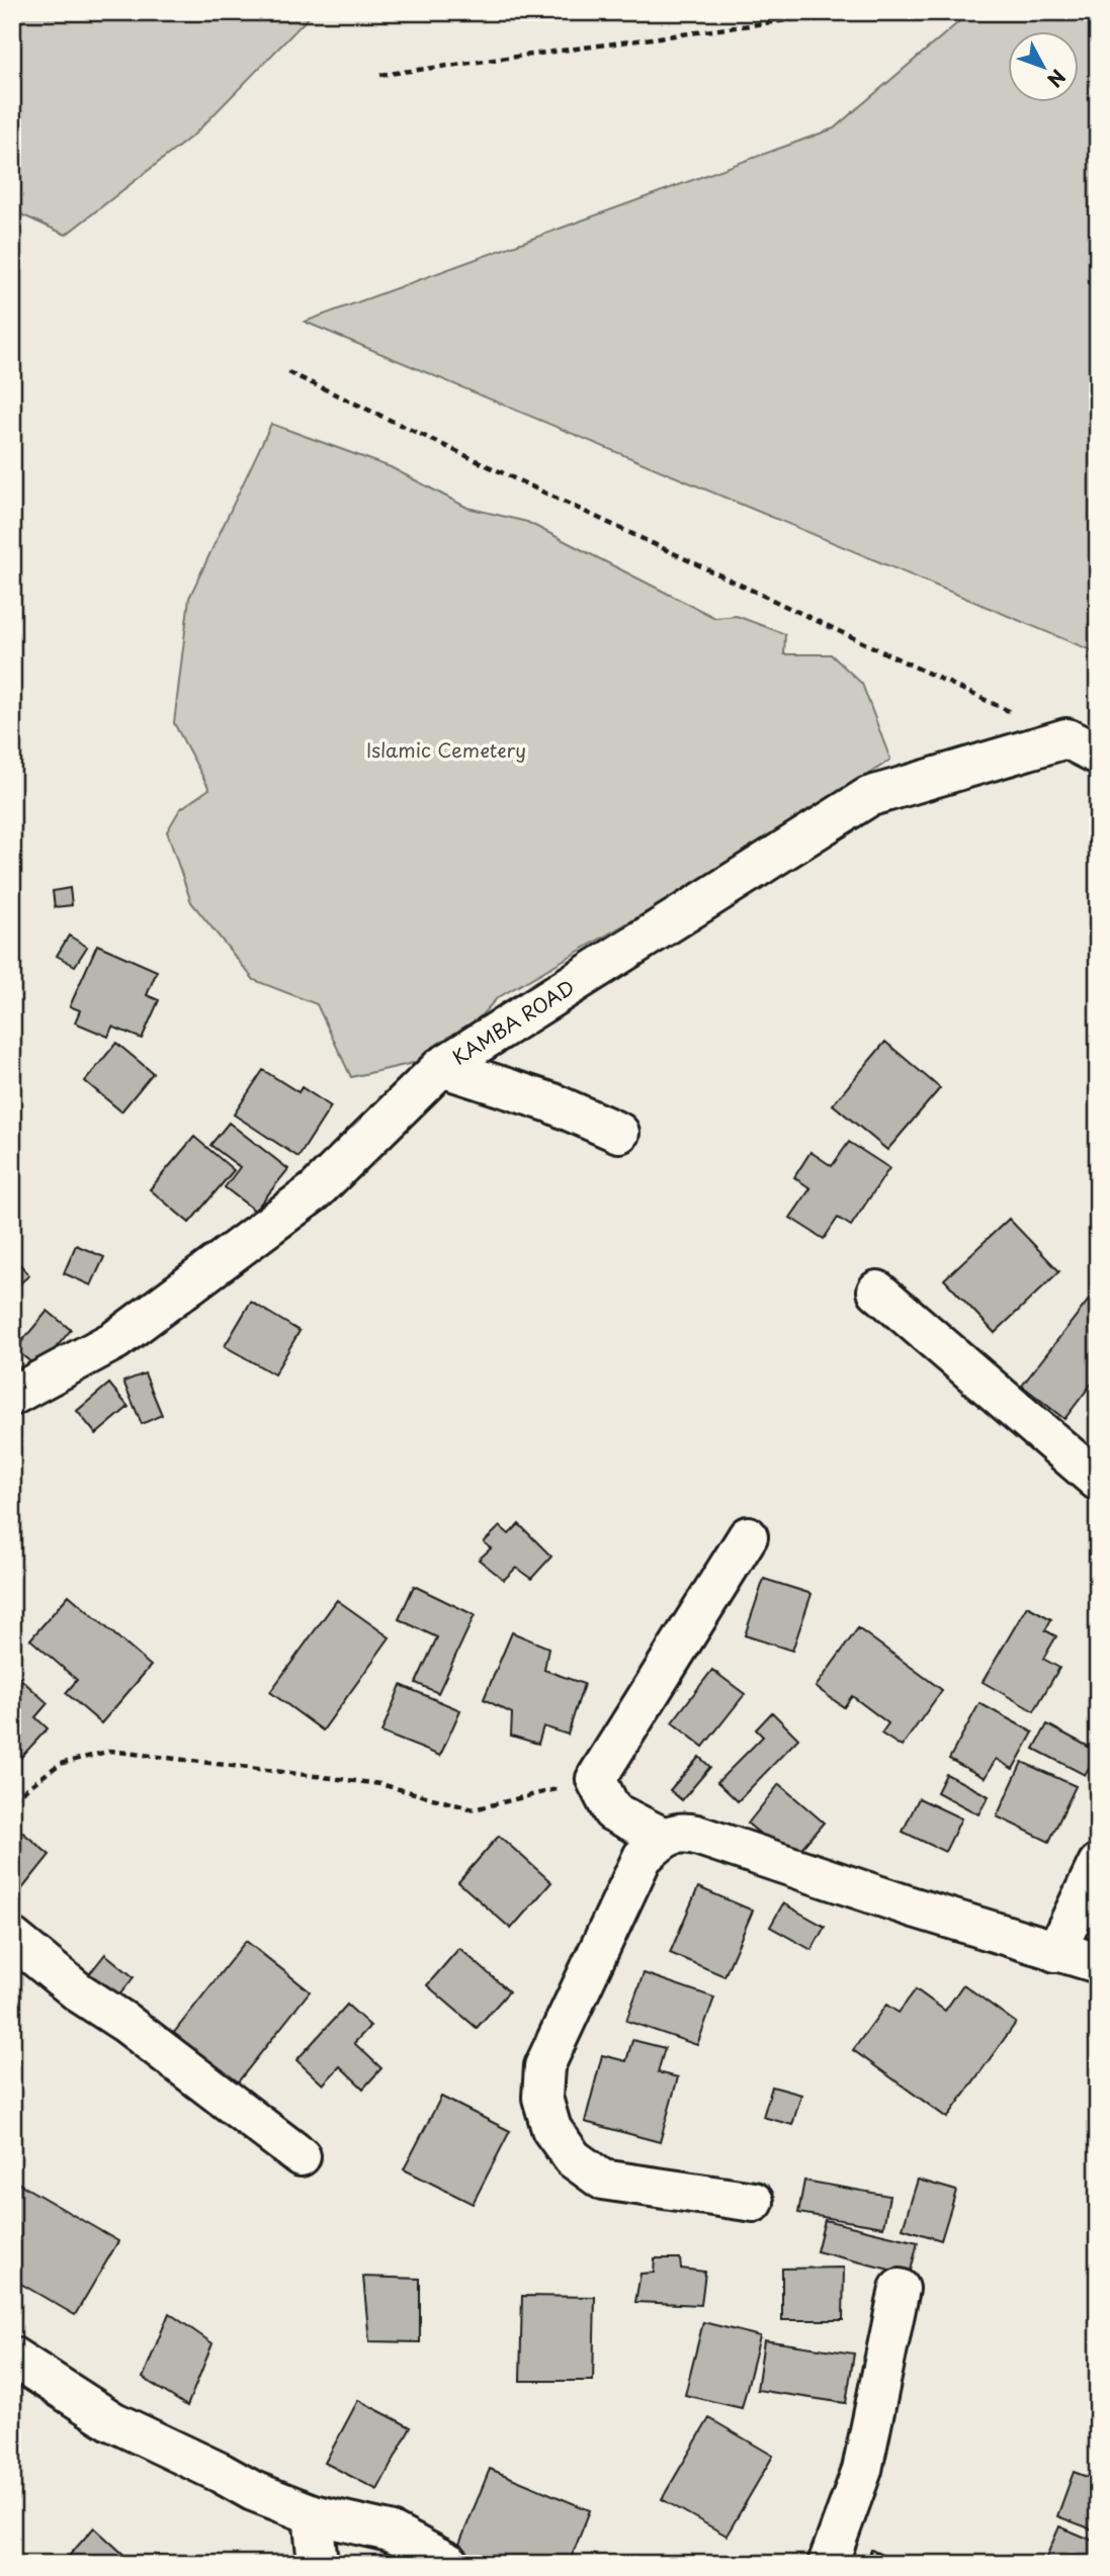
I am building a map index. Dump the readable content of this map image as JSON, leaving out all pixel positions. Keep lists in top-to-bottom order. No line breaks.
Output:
{"streets":{"street":["KAMBA ROAD"]},"parks":["Islamic Cemetery"],"north":"bottom right"}
